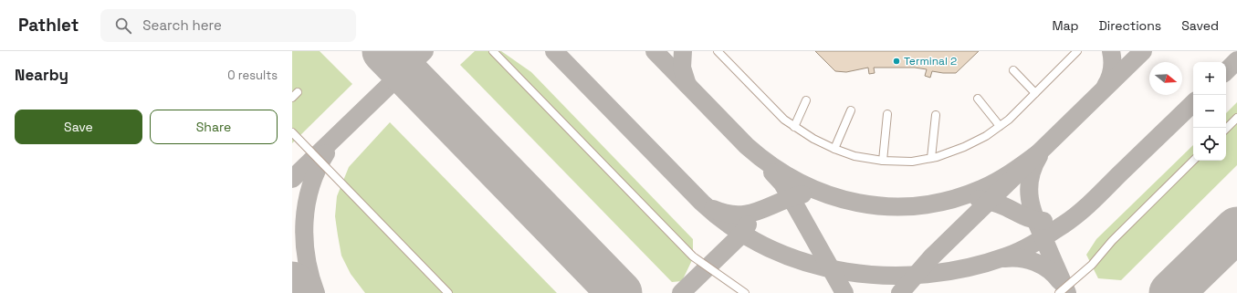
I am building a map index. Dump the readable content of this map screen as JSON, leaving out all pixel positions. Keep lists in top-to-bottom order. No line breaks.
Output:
{"places":["Terminal 2"],"north":"right","page":{"header":"Pathlet","search":"Search here","nav":["Map","Directions","Saved"],"heading":["Nearby","0 results"],"map_buttons":["+","−"],"buttons":["Save","Share"]}}
